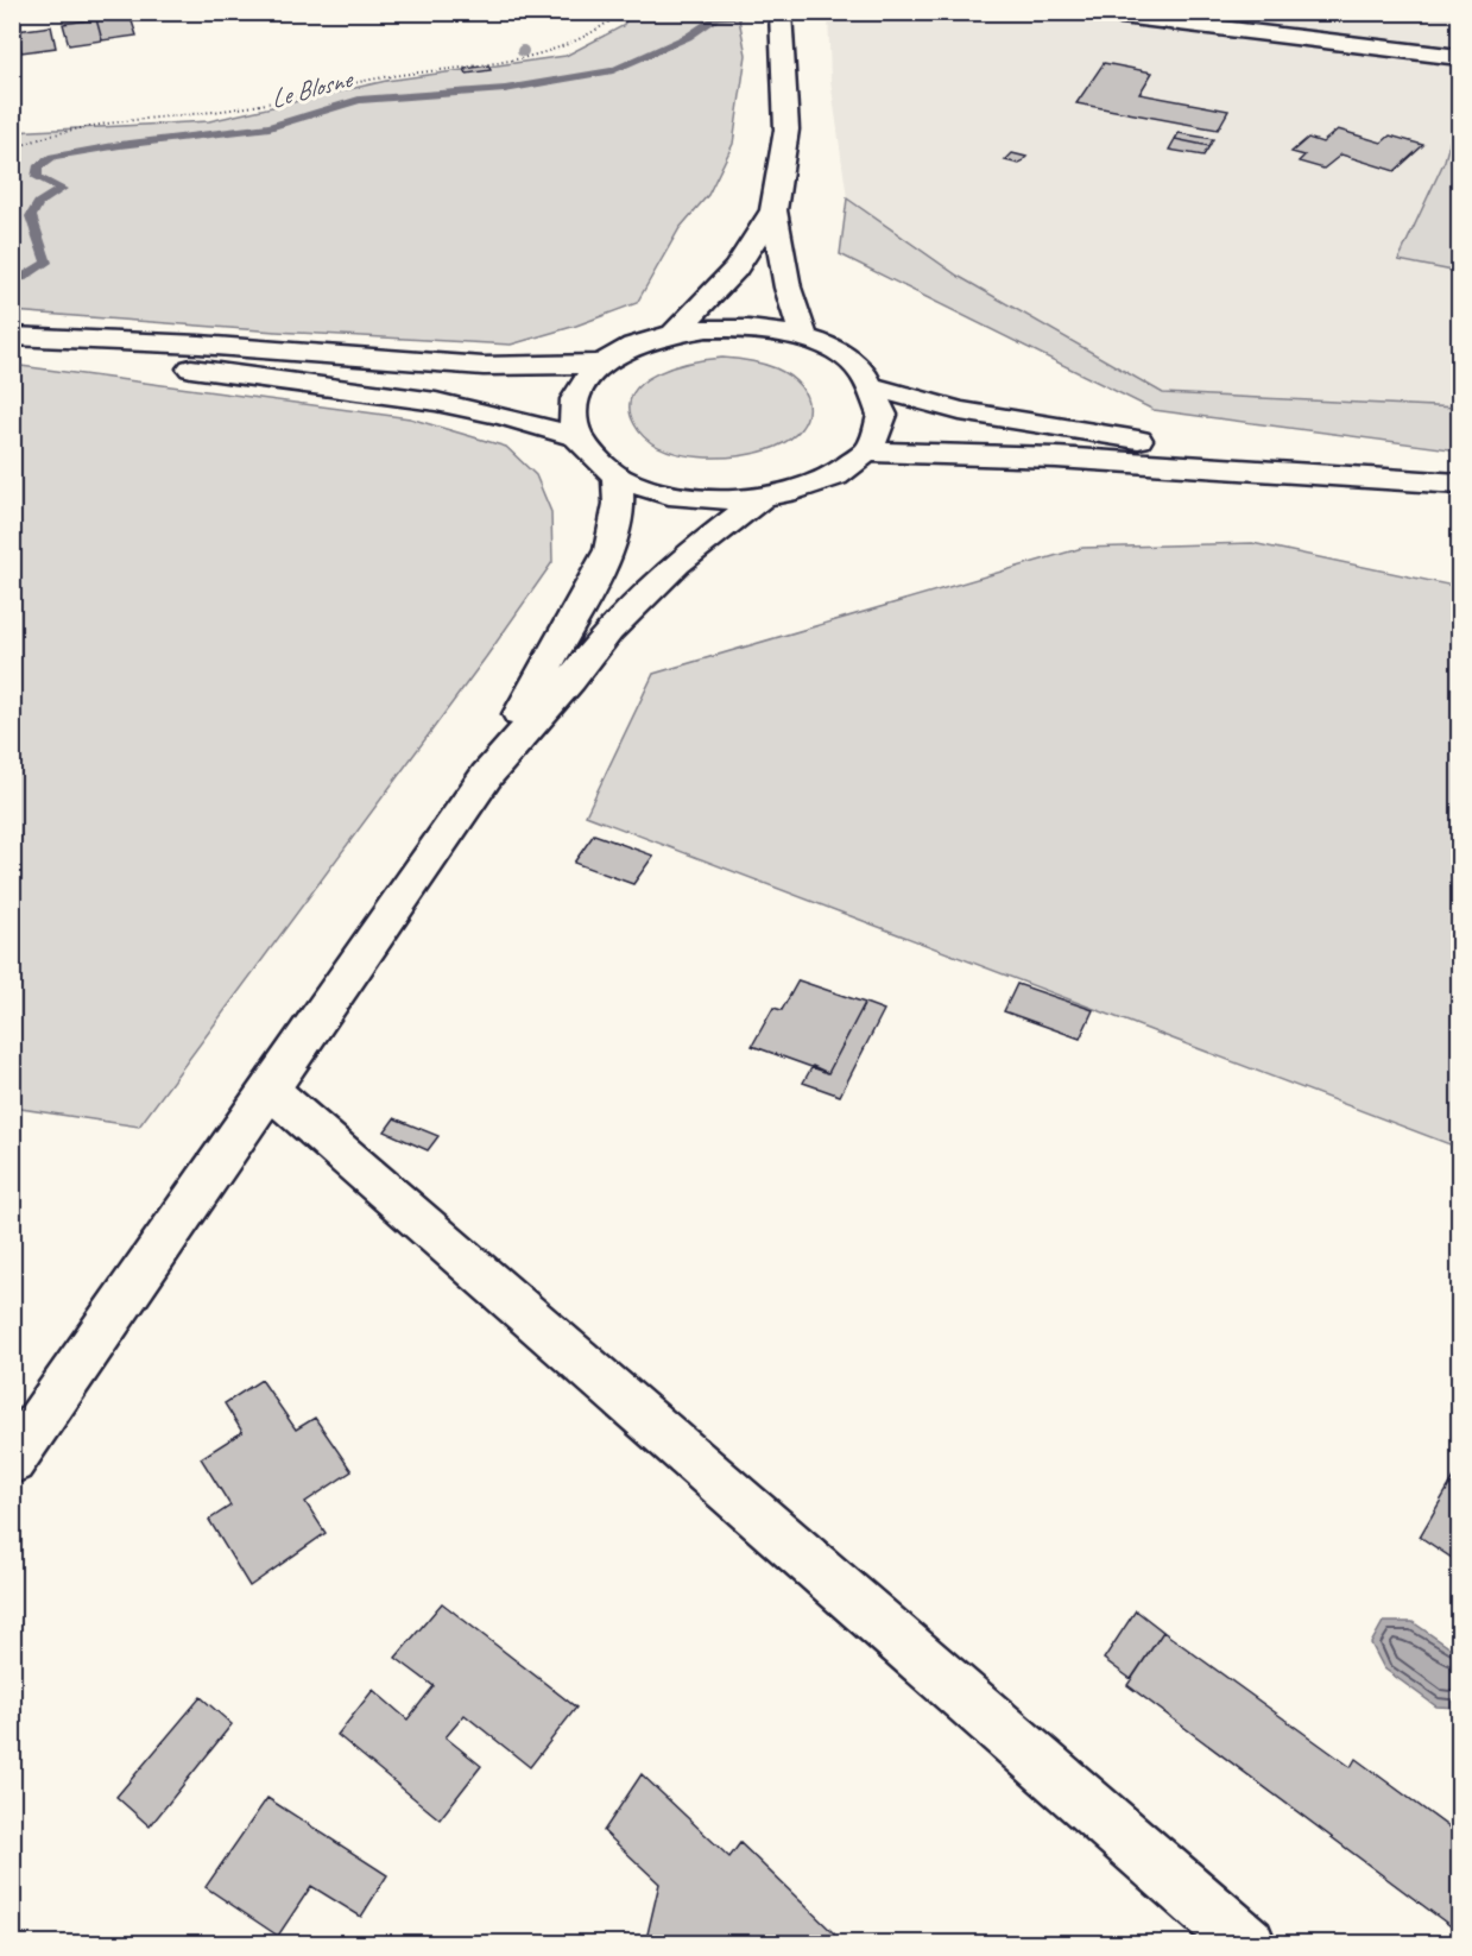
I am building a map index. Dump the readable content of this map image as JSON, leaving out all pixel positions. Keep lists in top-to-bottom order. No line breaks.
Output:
{"water":["Le Blosne"]}
